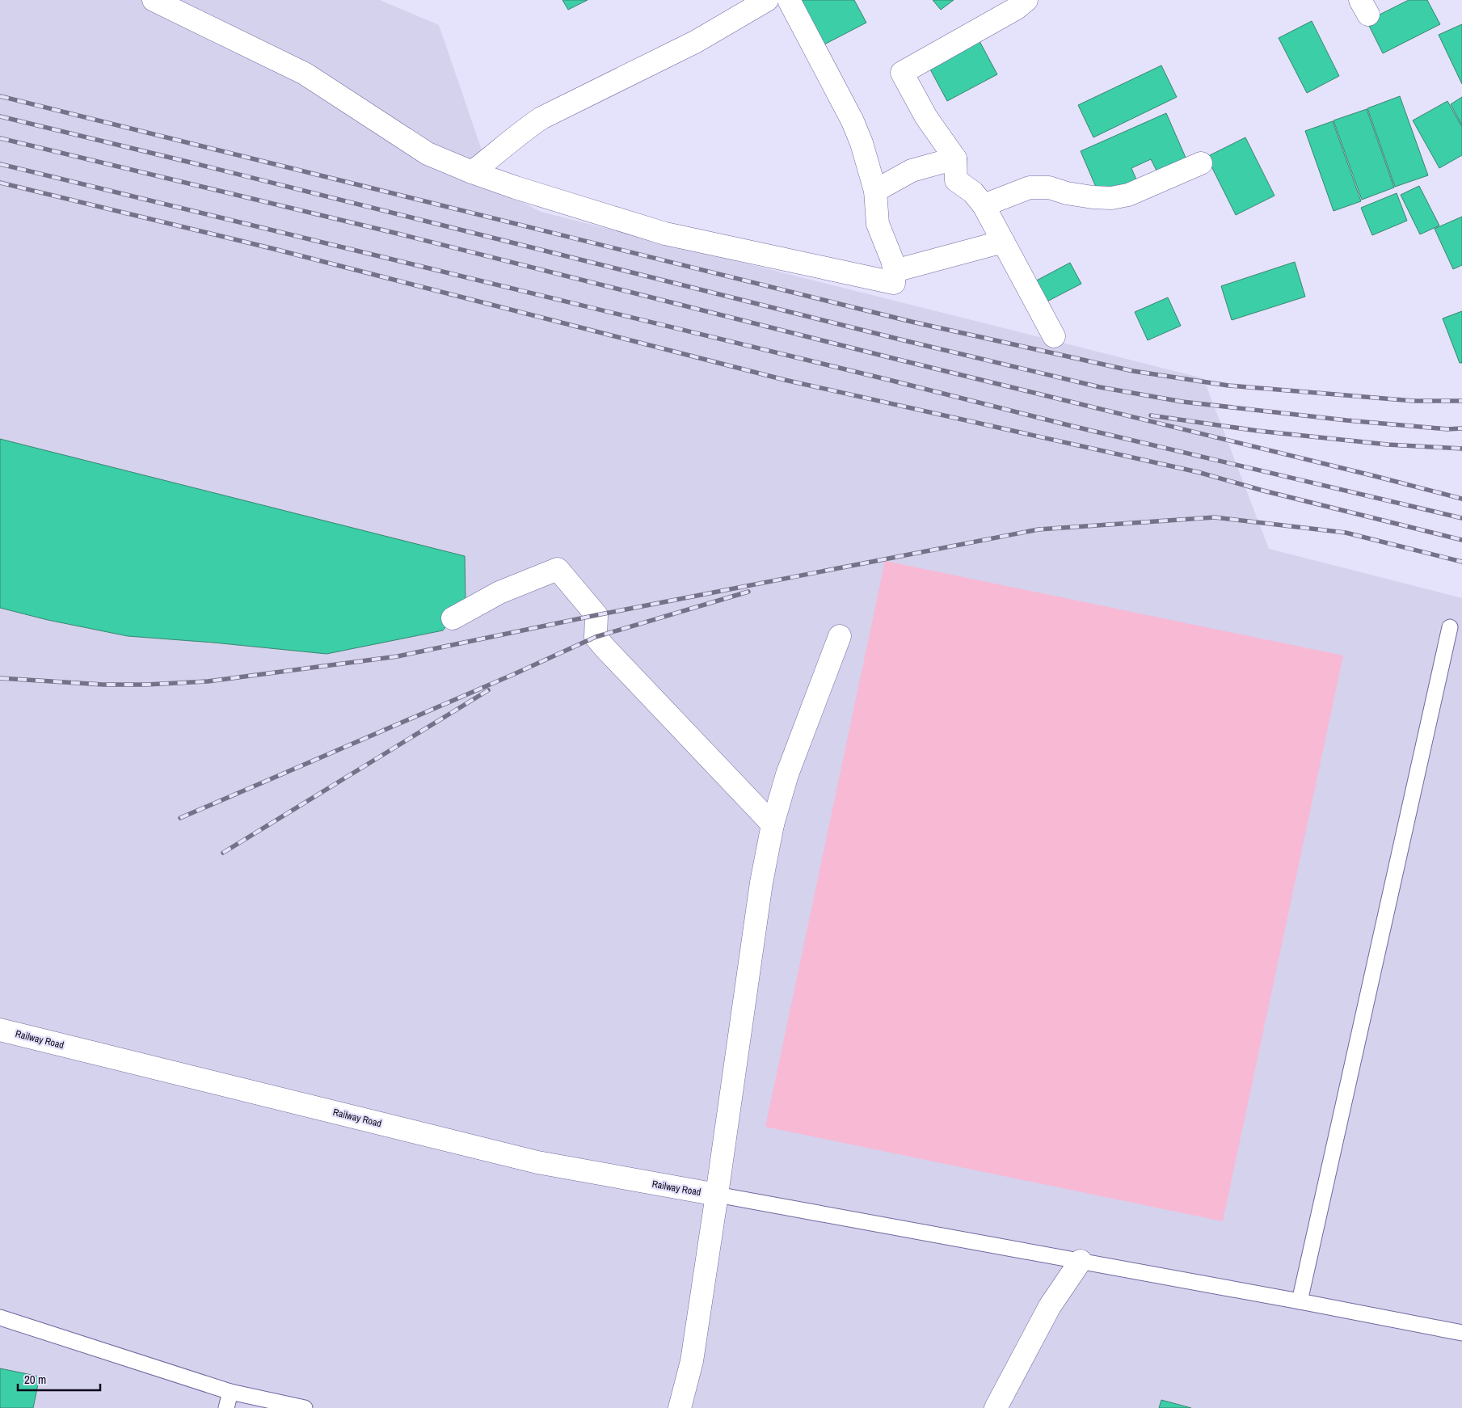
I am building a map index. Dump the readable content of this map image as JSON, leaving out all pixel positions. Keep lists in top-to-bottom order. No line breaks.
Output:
{"streets":{"street":["Railway Road"]},"scale_bar":"20 m"}
